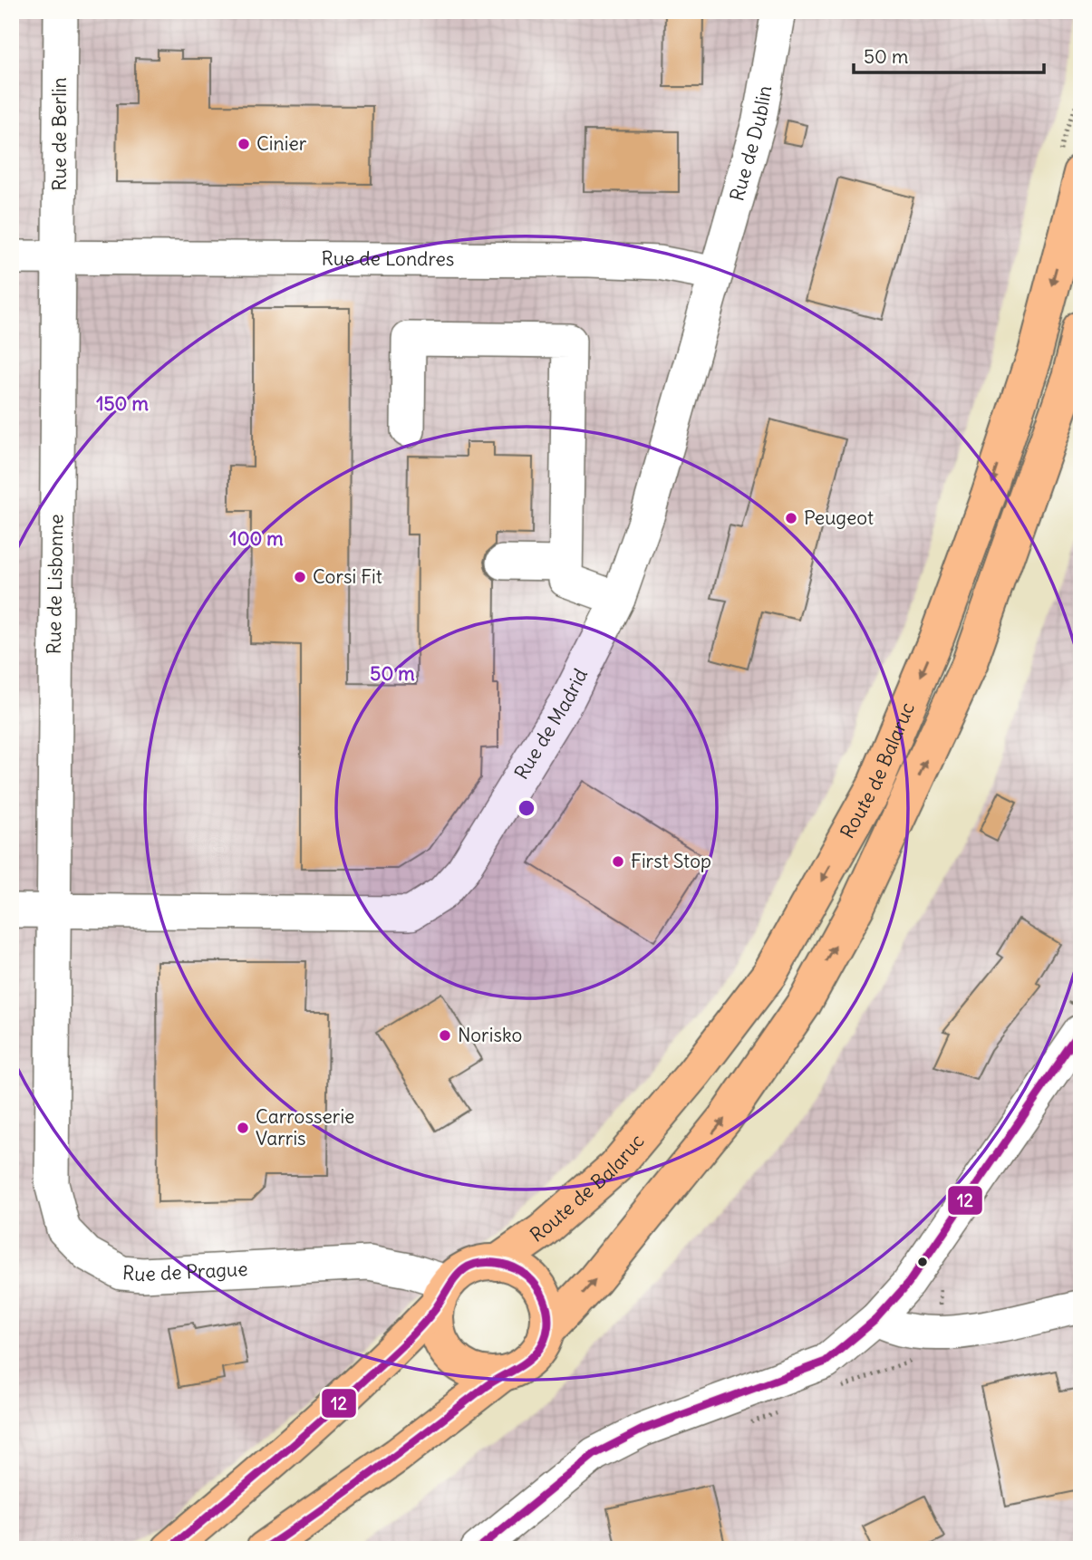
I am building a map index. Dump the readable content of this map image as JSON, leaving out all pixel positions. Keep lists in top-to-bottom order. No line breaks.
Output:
{"streets":{"main road":["Route de Balaruc"],"street":["Rue de Berlin","Rue de Dublin","Rue de Londres","Rue de Lisbonne","Rue de Madrid","Rue de Prague"]},"crossings":[["Rue de Berlin","Rue de Londres"],["Rue de Berlin","Rue de Lisbonne"],["Rue de Dublin","Rue de Londres"],["Rue de Dublin","Rue de Madrid"],["Rue de Londres","Rue de Lisbonne"],["Rue de Londres","Rue de Madrid"],["Rue de Lisbonne","Rue de Madrid"],["Rue de Lisbonne","Rue de Prague"],["Rue de Madrid","Rue de Prague"],["Route de Balaruc","Rue de Prague"]],"places":["Cinier","Peugeot","Corsi Fit","First Stop","Norisko","Carrosserie Varris"],"lines":["transit line 12"],"scale_bar":"50 m","rings":["150 m","100 m","50 m"]}
